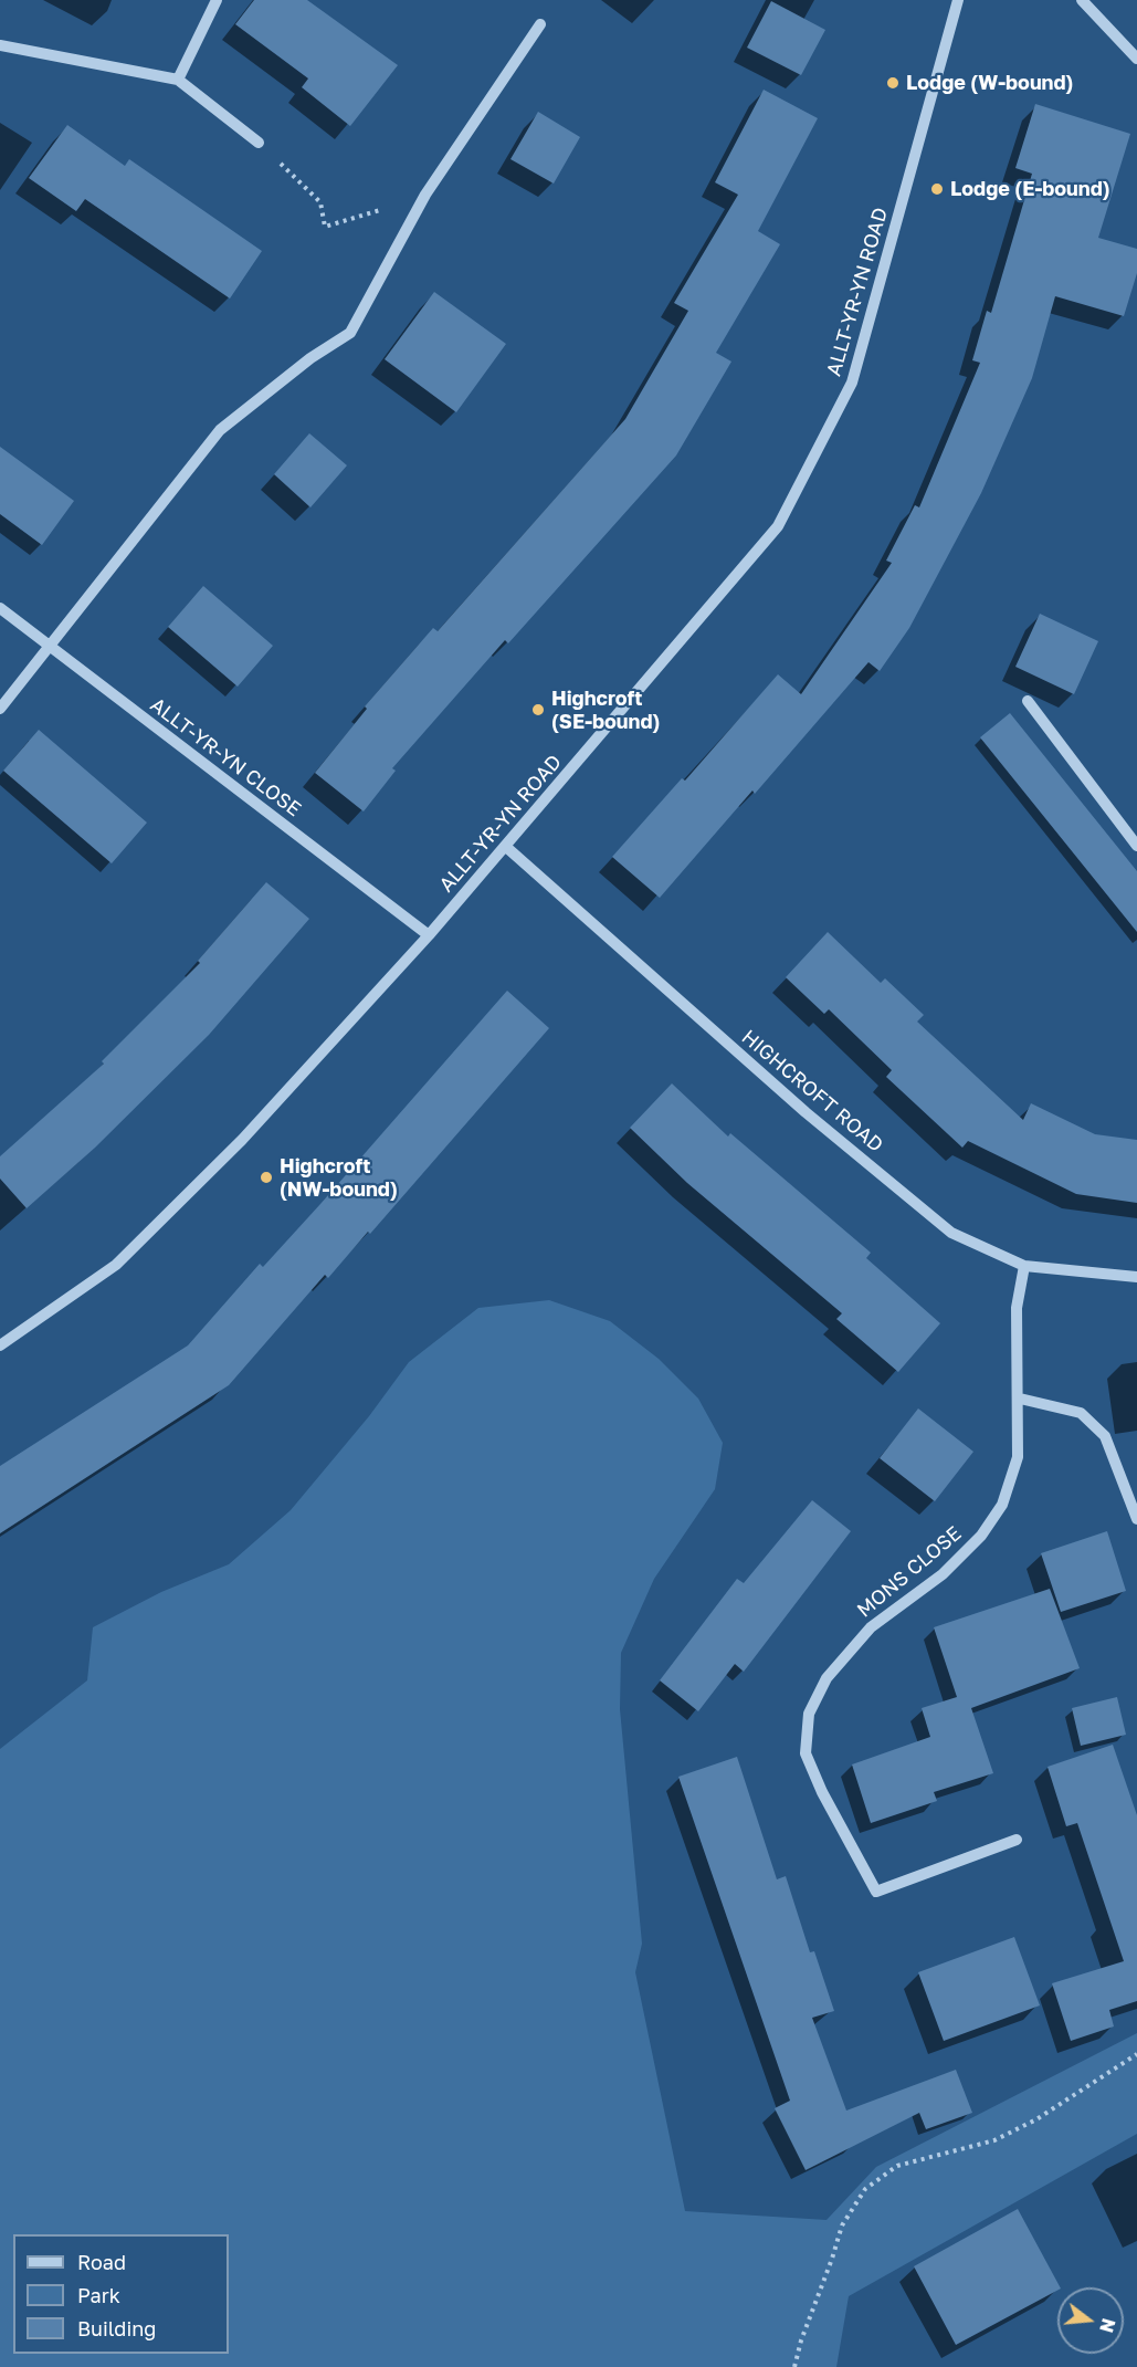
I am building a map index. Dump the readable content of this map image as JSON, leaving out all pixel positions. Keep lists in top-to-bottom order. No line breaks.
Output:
{"streets":{"street":["ALLT-YR-YN ROAD","ALLT-YR-YN CLOSE","HIGHCROFT ROAD","MONS CLOSE"]},"crossings":[["ALLT-YR-YN ROAD","ALLT-YR-YN CLOSE"],["ALLT-YR-YN ROAD","HIGHCROFT ROAD"],["HIGHCROFT ROAD","MONS CLOSE"]],"places":["Lodge (W-bound)","Lodge (E-bound)","Highcroft (SE-bound)","Highcroft (NW-bound)"],"legend":["Road","Park","Building"],"north":"right"}
